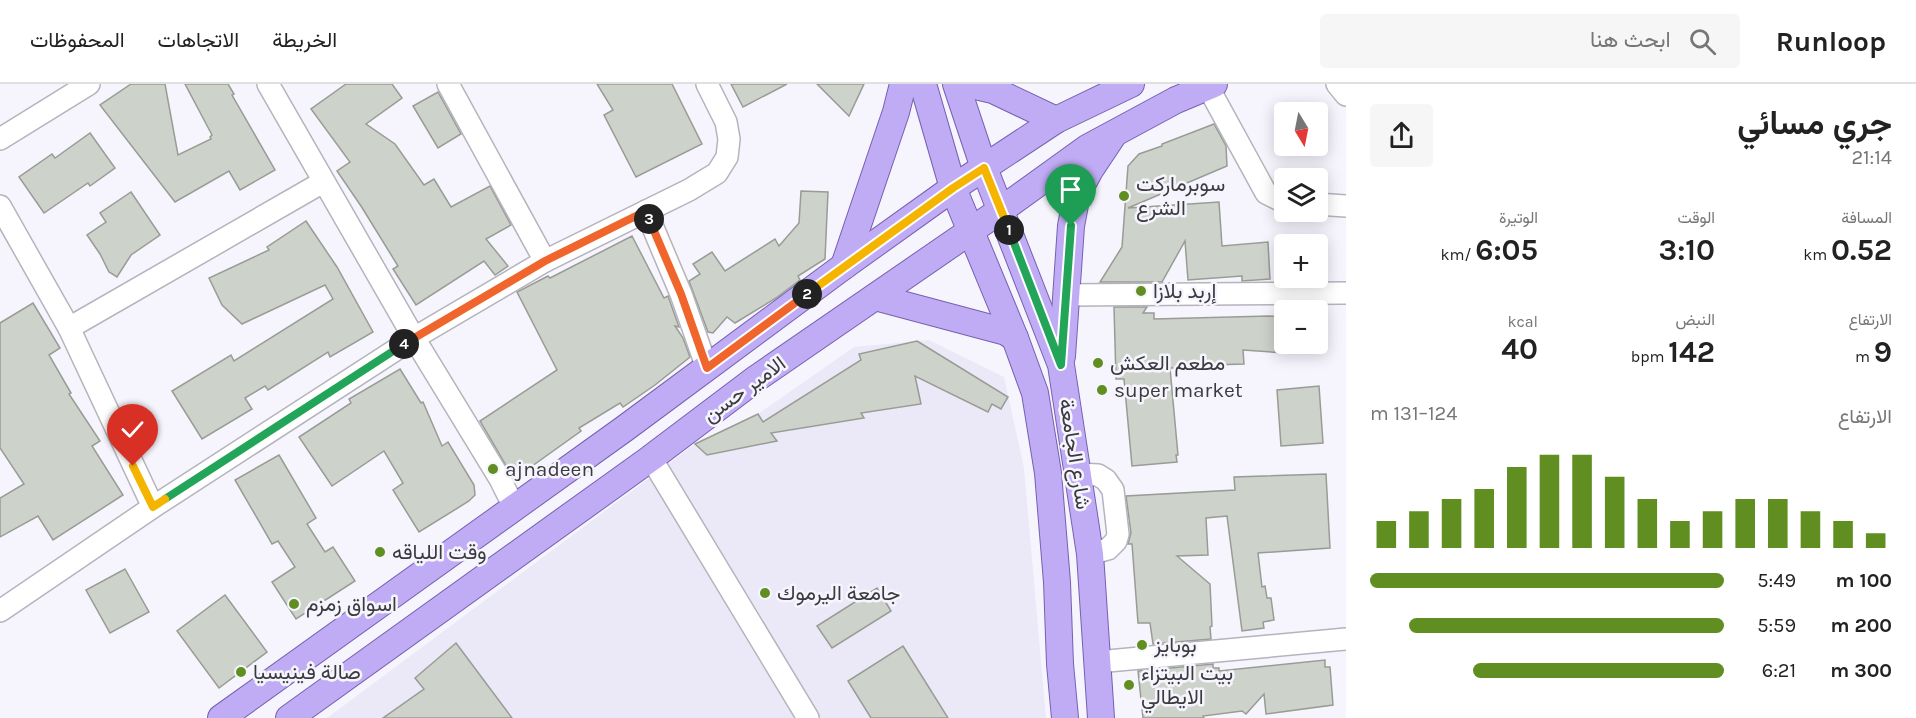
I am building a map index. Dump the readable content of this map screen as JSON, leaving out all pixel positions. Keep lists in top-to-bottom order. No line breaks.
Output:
{"streets":{"main road":["الامير حسن","شارع الجامعة"]},"crossings":[["الامير حسن","شارع الجامعة"]],"places":["سوبرماركت الشرع","إربد بلازا","مطعم العكش","super market","ajnadeen","وقت اللياقه","جامعة اليرموك","اسواق زمزم","بوبايز","صالة فينيسيا","بيت البيتزاء الايطالي"],"north":"bottom","page":{"header":"Runloop","search":"ابحث هنا","nav":["الخريطة","الاتجاهات","المحفوظات"],"heading":["جري مسائي","21:14"],"map_buttons":["+","−"],"stats":[["المسافة","0.52 km"],["الوقت","3:10"],["الوتيرة","6:05 /km"],["الارتفاع","9 m"],["النبض","142 bpm"],["kcal","40"]],"pins":["3","1","2","4"],"chart":["الارتفاع","124–131 m"],"list":[{"name":"100 m","note":"5:49"},{"name":"200 m","note":"5:59"},{"name":"300 m","note":"6:21"}]}}
